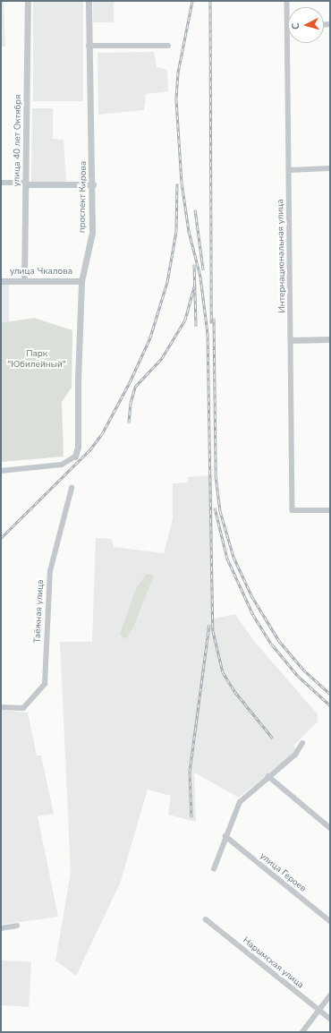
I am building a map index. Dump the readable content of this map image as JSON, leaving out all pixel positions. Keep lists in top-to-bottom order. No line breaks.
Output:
{"streets":{"street":["улица 40 лет Октября","проспект Кирова","Интернациональная улица","улица Чкалова","Таёжная улица","улица Героев","Нарымская улица"]},"crossings":[["улица 40 лет Октября","улица Чкалова"],["проспект Кирова","улица Чкалова"]],"parks":["Парк \"Юбилейный\""],"north":"left"}
